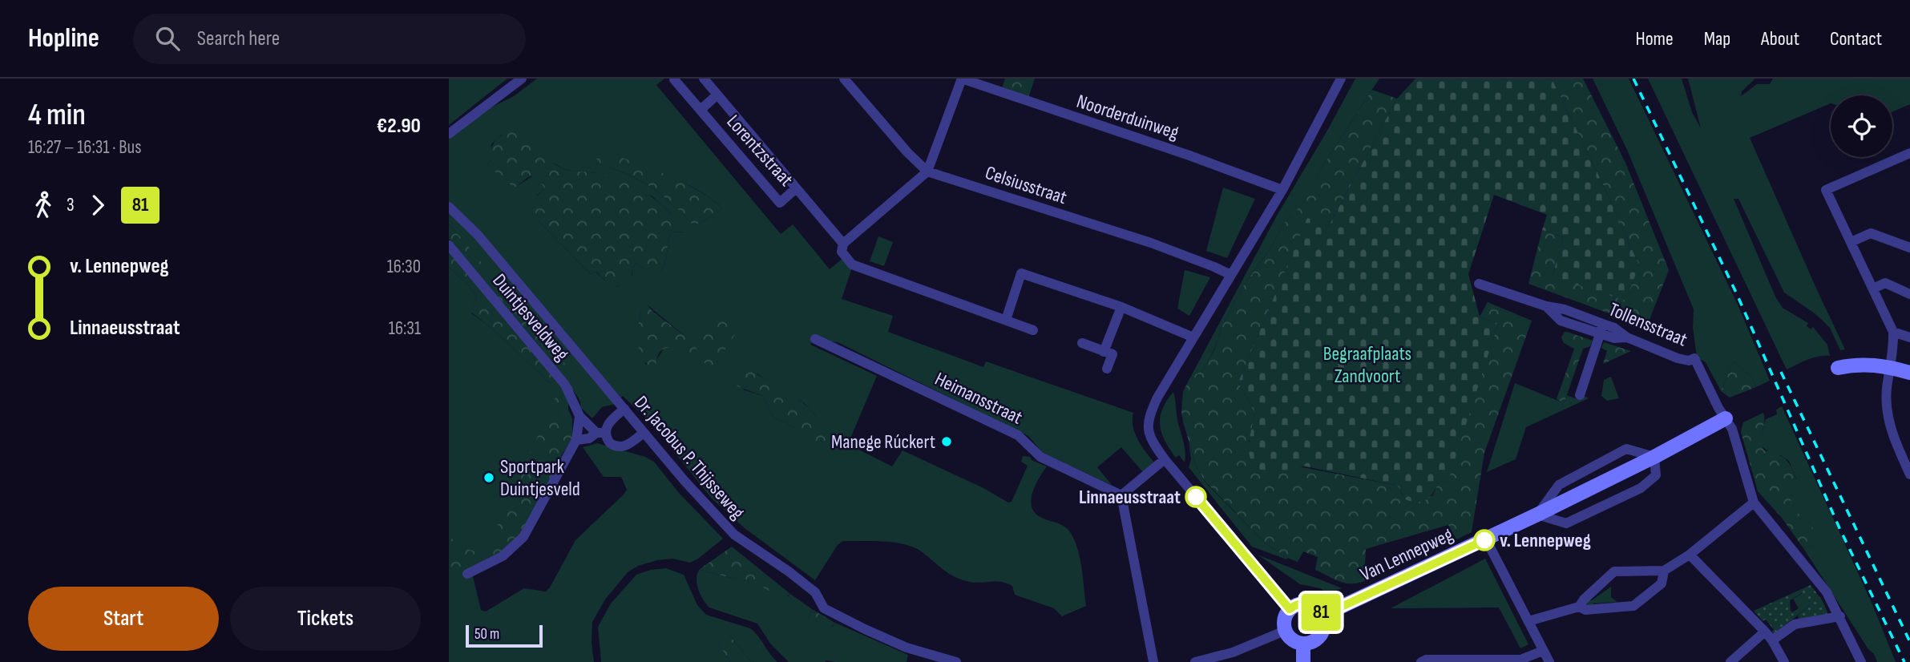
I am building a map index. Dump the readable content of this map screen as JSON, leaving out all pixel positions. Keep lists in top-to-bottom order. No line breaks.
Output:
{"streets":{"main road":["Van Lennepweg"],"street":["Noorderduinweg","Lorentzstraat","Celsiusstraat","Duintjesveldweg","Tollensstraat","Heimansstraat","Dr. Jacobus P. Thijsseweg"]},"crossings":[["Duintjesveldweg","Dr. Jacobus P. Thijsseweg"],["Tollensstraat","Van Lennepweg"]],"parks":["Begraafplaats Zandvoort"],"places":["Manege Rúckert","Sportpark Duintjesveld","Linnaeusstraat","v. Lennepweg"],"lines":["bus line 81"],"scale_bar":"50 m","page":{"header":"Hopline","search":"Search here","nav":["Home","Map","About","Contact"],"heading":["4 min","16:27 – 16:31 · Bus","€2.90"],"on_map":"81","legs":["3","81"],"list":[{"name":"v. Lennepweg","value":"16:30"},{"name":"Linnaeusstraat","value":"16:31"}],"buttons":["Start","Tickets"],"scale":"50 m"}}
